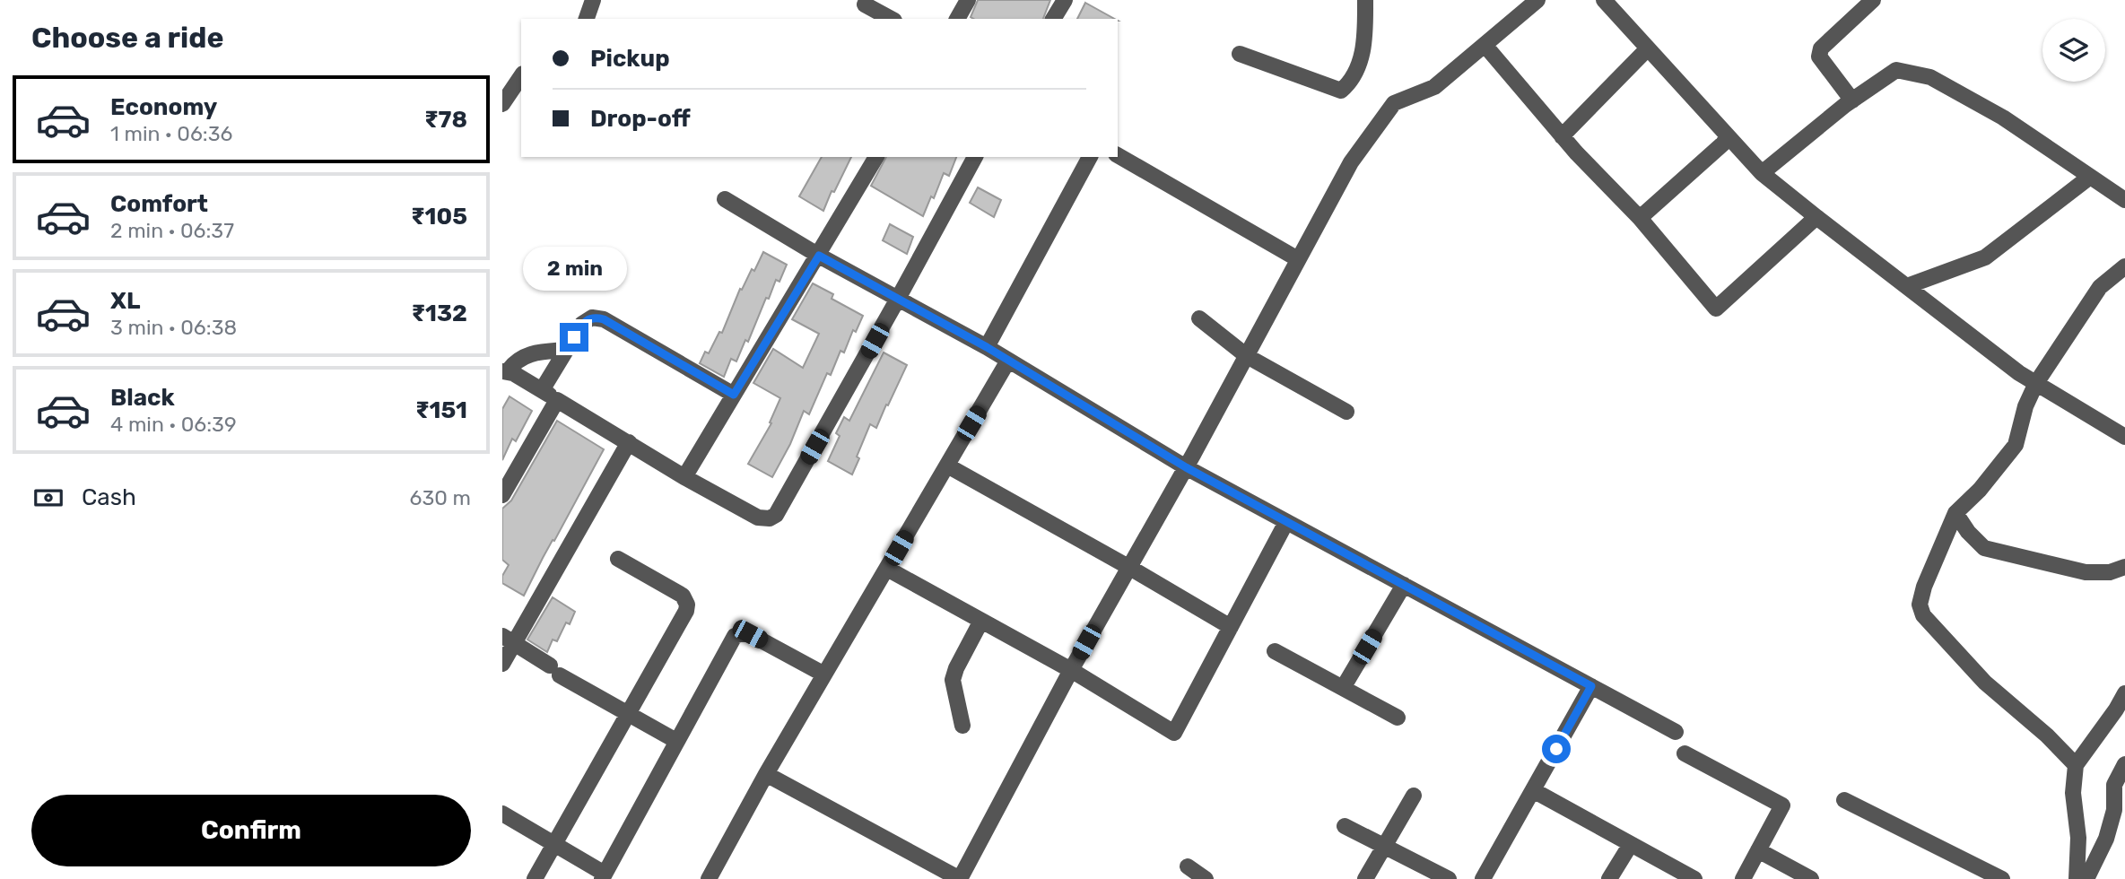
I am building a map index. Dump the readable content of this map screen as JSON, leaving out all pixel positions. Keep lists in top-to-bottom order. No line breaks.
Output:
{"page":{"heading":"Choose a ride","banner":["Pickup","Drop-off"],"list":[{"name":"Economy","note":"1 min · 06:36","value":"₹78"},{"name":"Comfort","note":"2 min · 06:37","value":"₹105"},{"name":"XL","note":"3 min · 06:38","value":"₹132"},{"name":"Black","note":"4 min · 06:39","value":"₹151"}],"bubble":"2 min","pay":["Cash","630 m"],"buttons":"Confirm"}}
